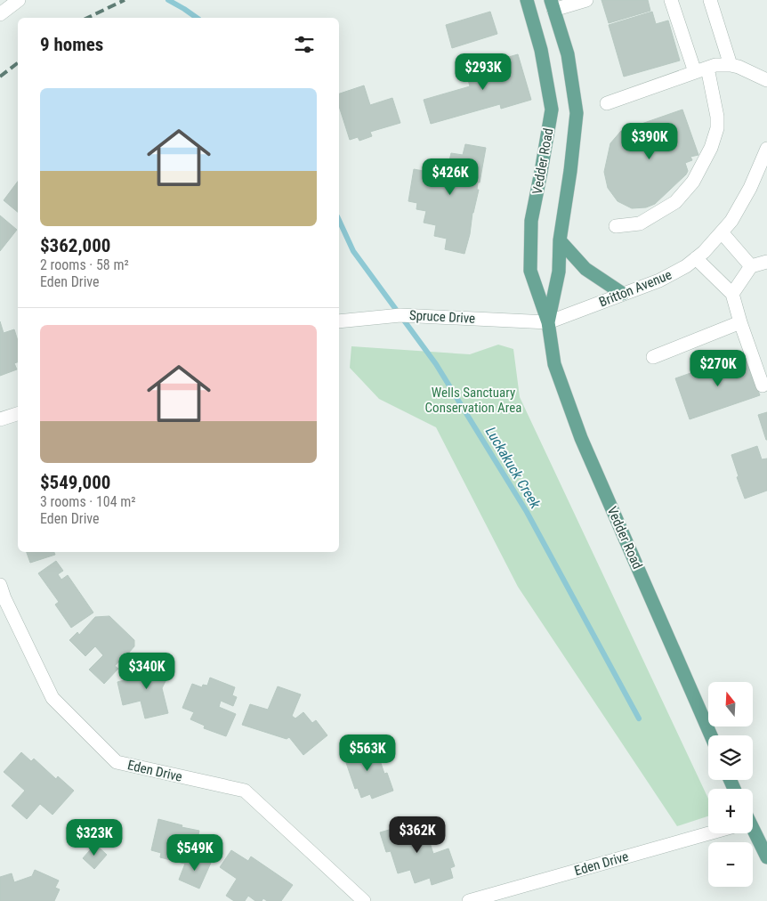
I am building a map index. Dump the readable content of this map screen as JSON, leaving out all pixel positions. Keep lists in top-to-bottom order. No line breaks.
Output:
{"streets":{"main road":["Vedder Road"],"street":["Britton Avenue","Spruce Drive","Eden Drive"]},"crossings":[["Vedder Road","Britton Avenue"],["Vedder Road","Spruce Drive"],["Britton Avenue","Spruce Drive"]],"water":["Luckakuck Creek"],"parks":["Wells Sanctuary Conservation Area"],"north":"top","page":{"heading":"9 homes","price":["$293K","$390K","$426K","$270K","$340K","$563K","$362K","$323K","$549K"],"list":[{"name":"$362,000","note":"2 rooms · 58 m² · Eden Drive"},{"name":"$549,000","note":"3 rooms · 104 m² · Eden Drive"}],"map_buttons":["+","−"]}}
